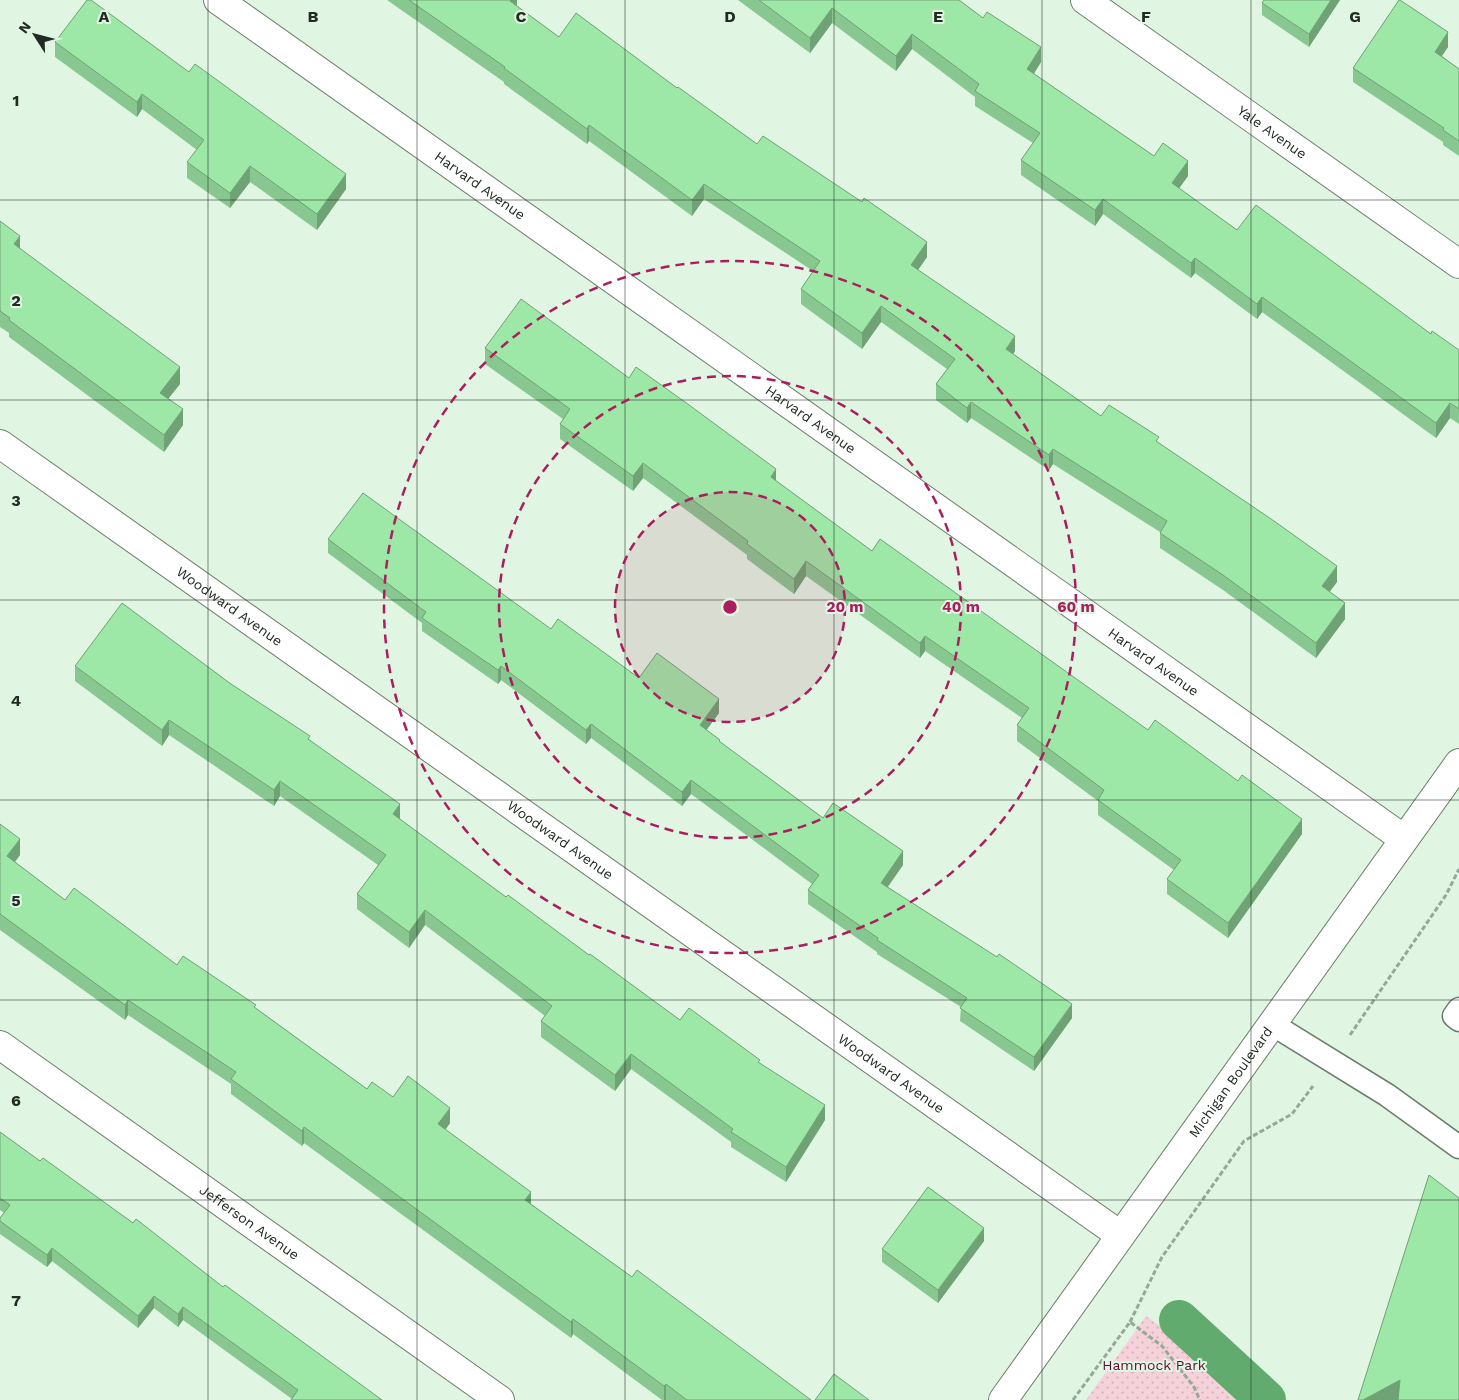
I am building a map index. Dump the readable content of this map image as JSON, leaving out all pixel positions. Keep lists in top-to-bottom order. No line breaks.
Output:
{"streets":{"street":["Yale Avenue","Harvard Avenue","Woodward Avenue","Michigan Boulevard","Jefferson Avenue"]},"crossings":[["Harvard Avenue","Michigan Boulevard"],["Woodward Avenue","Michigan Boulevard"]],"parks":["Hammock Park"],"north":"top left","grid":{"columns":["A","B","C","D","E","F","G"],"rows":["1","2","3","4","5","6","7"]},"rings":["20 m","40 m","60 m"]}
